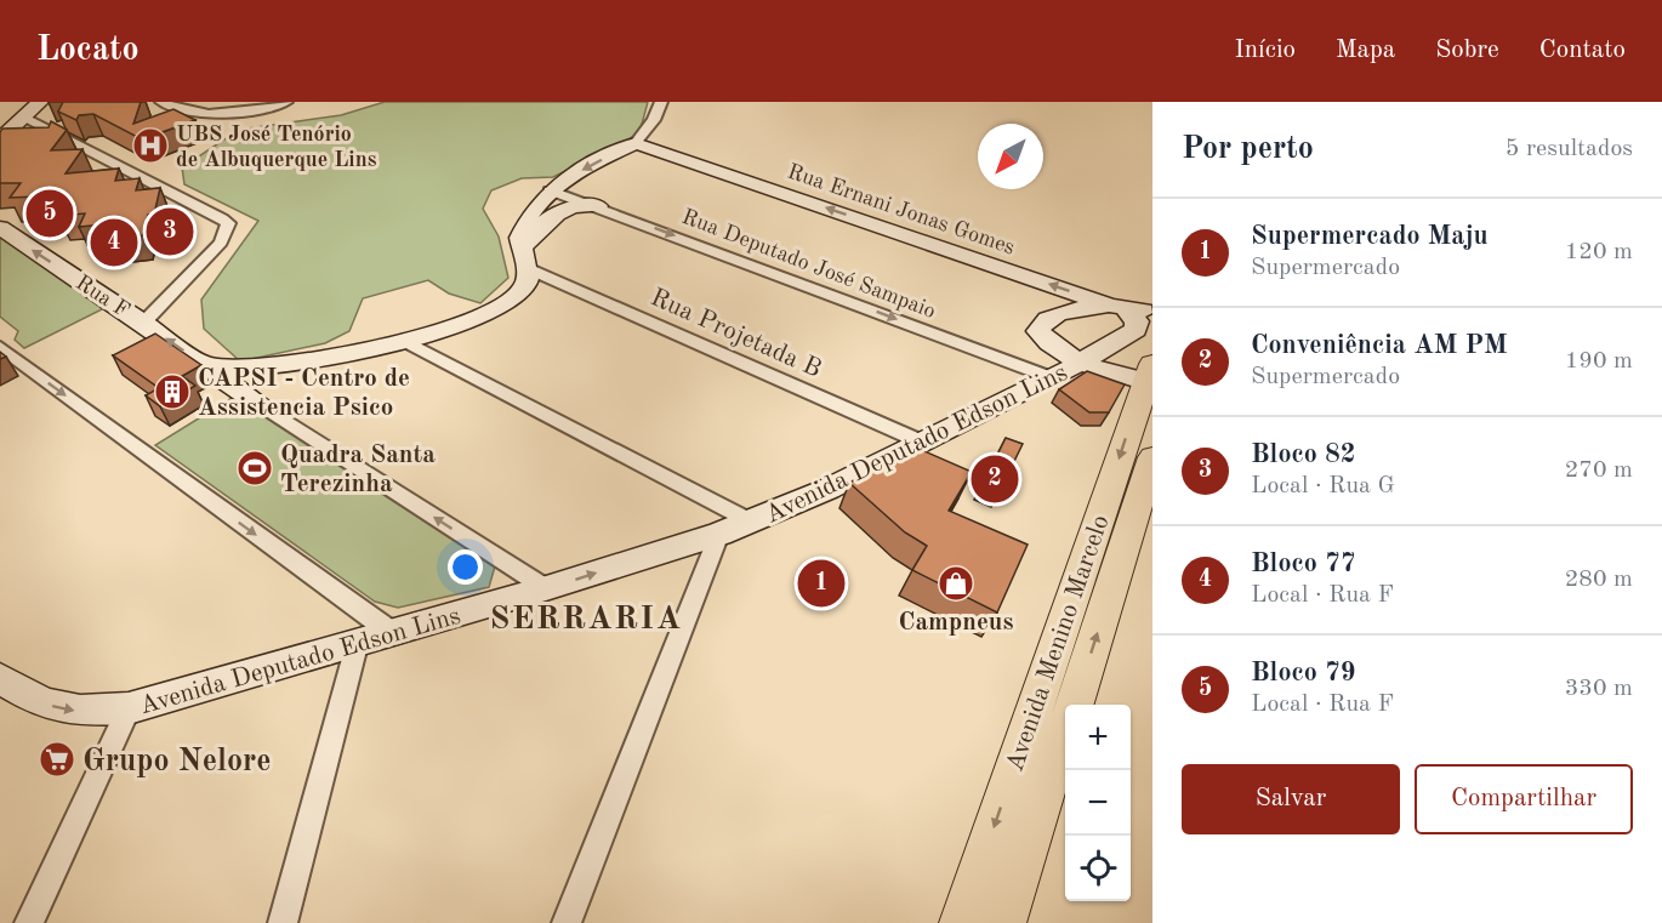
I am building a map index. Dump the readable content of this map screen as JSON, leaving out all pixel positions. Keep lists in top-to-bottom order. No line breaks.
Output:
{"streets":{"main road":["Avenida Menino Marcelo"],"street":["Rua Ernani Jonas Gomes","Rua Deputado José Sampaio","Rua F","Rua Projetada B","Avenida Deputado Edson Lins"]},"crossings":[["Rua Ernani Jonas Gomes","Avenida Deputado Edson Lins"],["Rua Deputado José Sampaio","Avenida Deputado Edson Lins"],["Rua Projetada B","Avenida Deputado Edson Lins"]],"one_way":["Rua Ernani Jonas Gomes","Rua Deputado José Sampaio"],"districts":["SERRARIA"],"places":{"hospital":["UBS José Tenório de Albuquerque Lins"],"building":["CAPSI - Centro de Assistencia Psico"],"sports":["Quadra Santa Terezinha"],"shop":["Campneus"],"supermarket":["Grupo Nelore"]},"north":"bottom left","page":{"header":"Locato","nav":["Início","Mapa","Sobre","Contato"],"heading":["Por perto","5 resultados"],"pins":["5","3","4","2","1"],"list":[{"mark":"1","name":"Supermercado Maju","note":"Supermercado","value":"120 m"},{"mark":"2","name":"Conveniência AM PM","note":"Supermercado","value":"190 m"},{"mark":"3","name":"Bloco 82","note":"Local · Rua G","value":"270 m"},{"mark":"4","name":"Bloco 77","note":"Local · Rua F","value":"280 m"},{"mark":"5","name":"Bloco 79","note":"Local · Rua F","value":"330 m"}],"map_buttons":["+","−"],"buttons":["Salvar","Compartilhar"]}}
